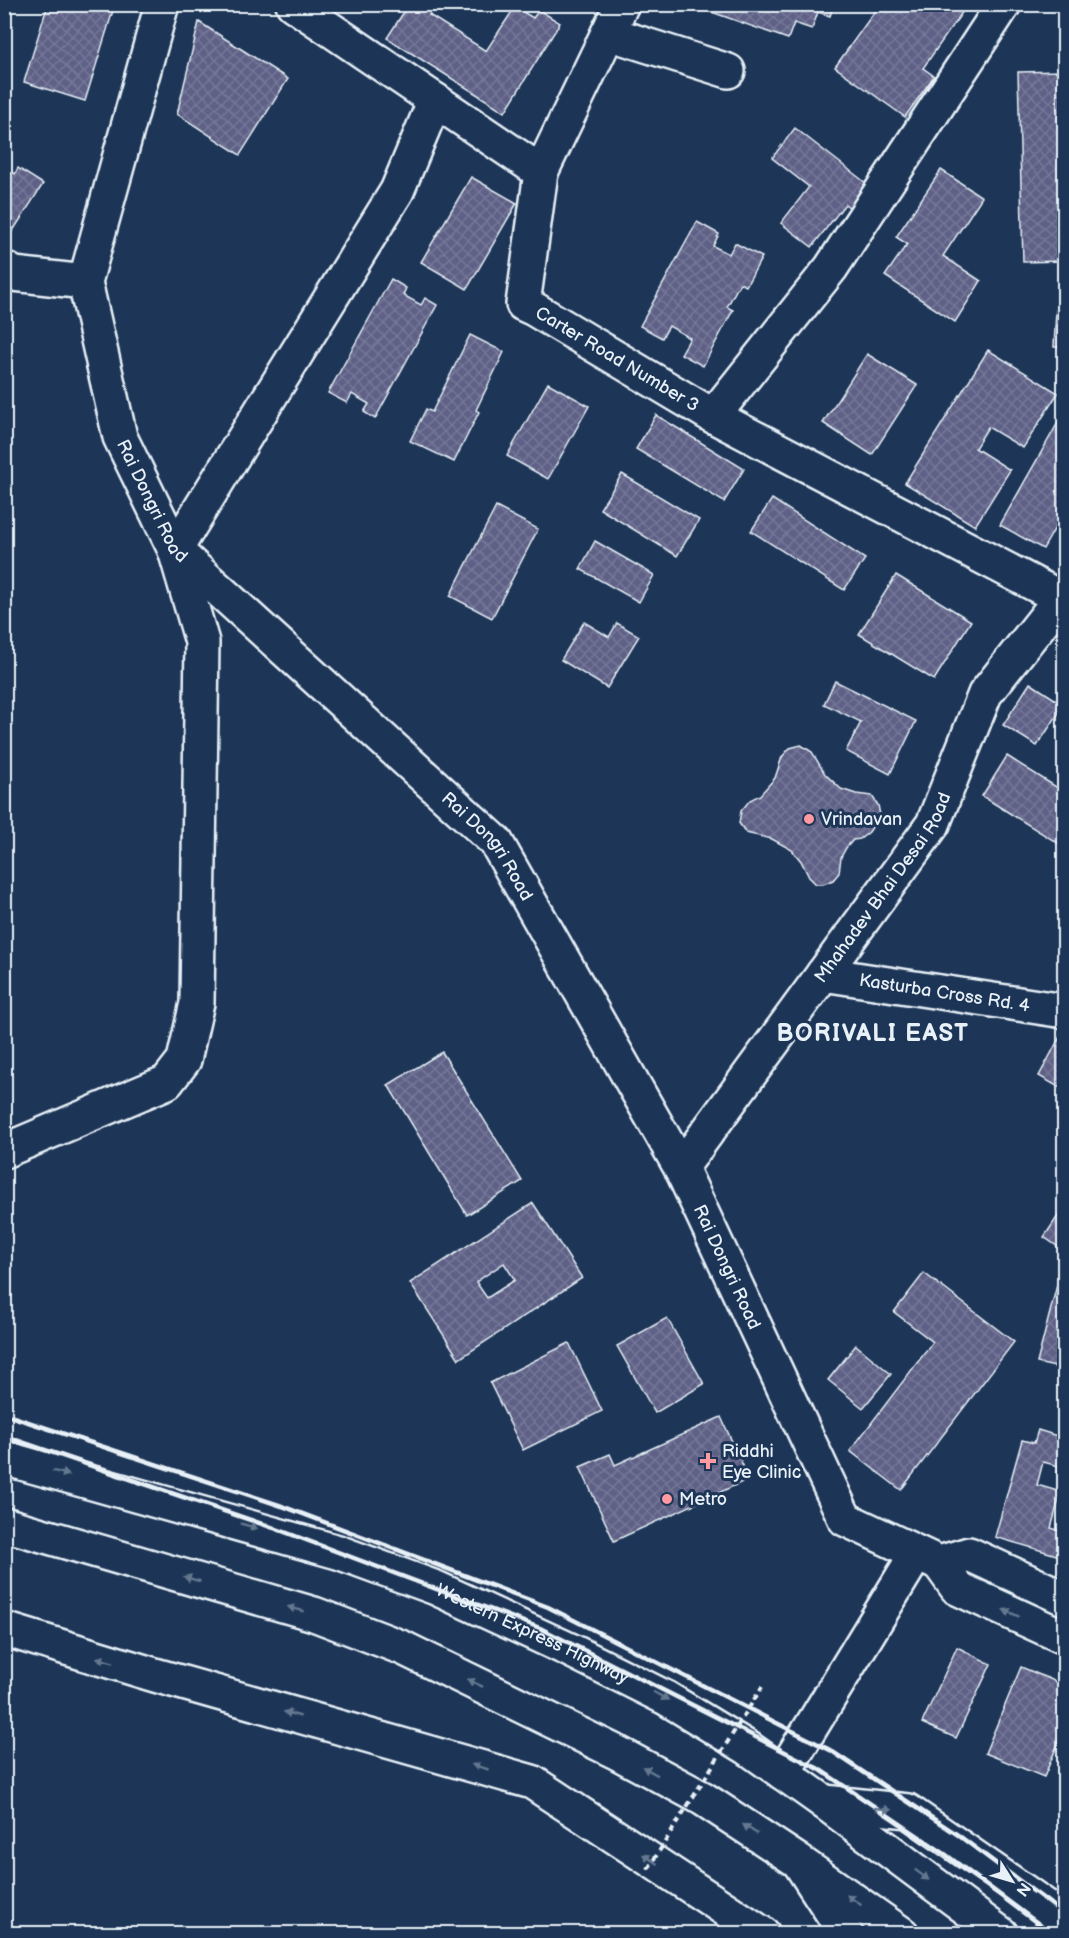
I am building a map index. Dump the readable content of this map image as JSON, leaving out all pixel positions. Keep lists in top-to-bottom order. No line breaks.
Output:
{"streets":{"main road":["Carter Road Number 3","Rai Dongri Road","Mhahadev Bhai Desai Road","Kasturba Cross Rd. 4","Western Express Highway"]},"crossings":[["Carter Road Number 3","Mhahadev Bhai Desai Road"],["Rai Dongri Road","Mhahadev Bhai Desai Road"],["Mhahadev Bhai Desai Road","Kasturba Cross Rd. 4"]],"districts":["BORIVALI EAST"],"places":{"other":["Vrindavan","Metro"],"health":["Riddhi Eye Clinic"]},"north":"bottom right"}
